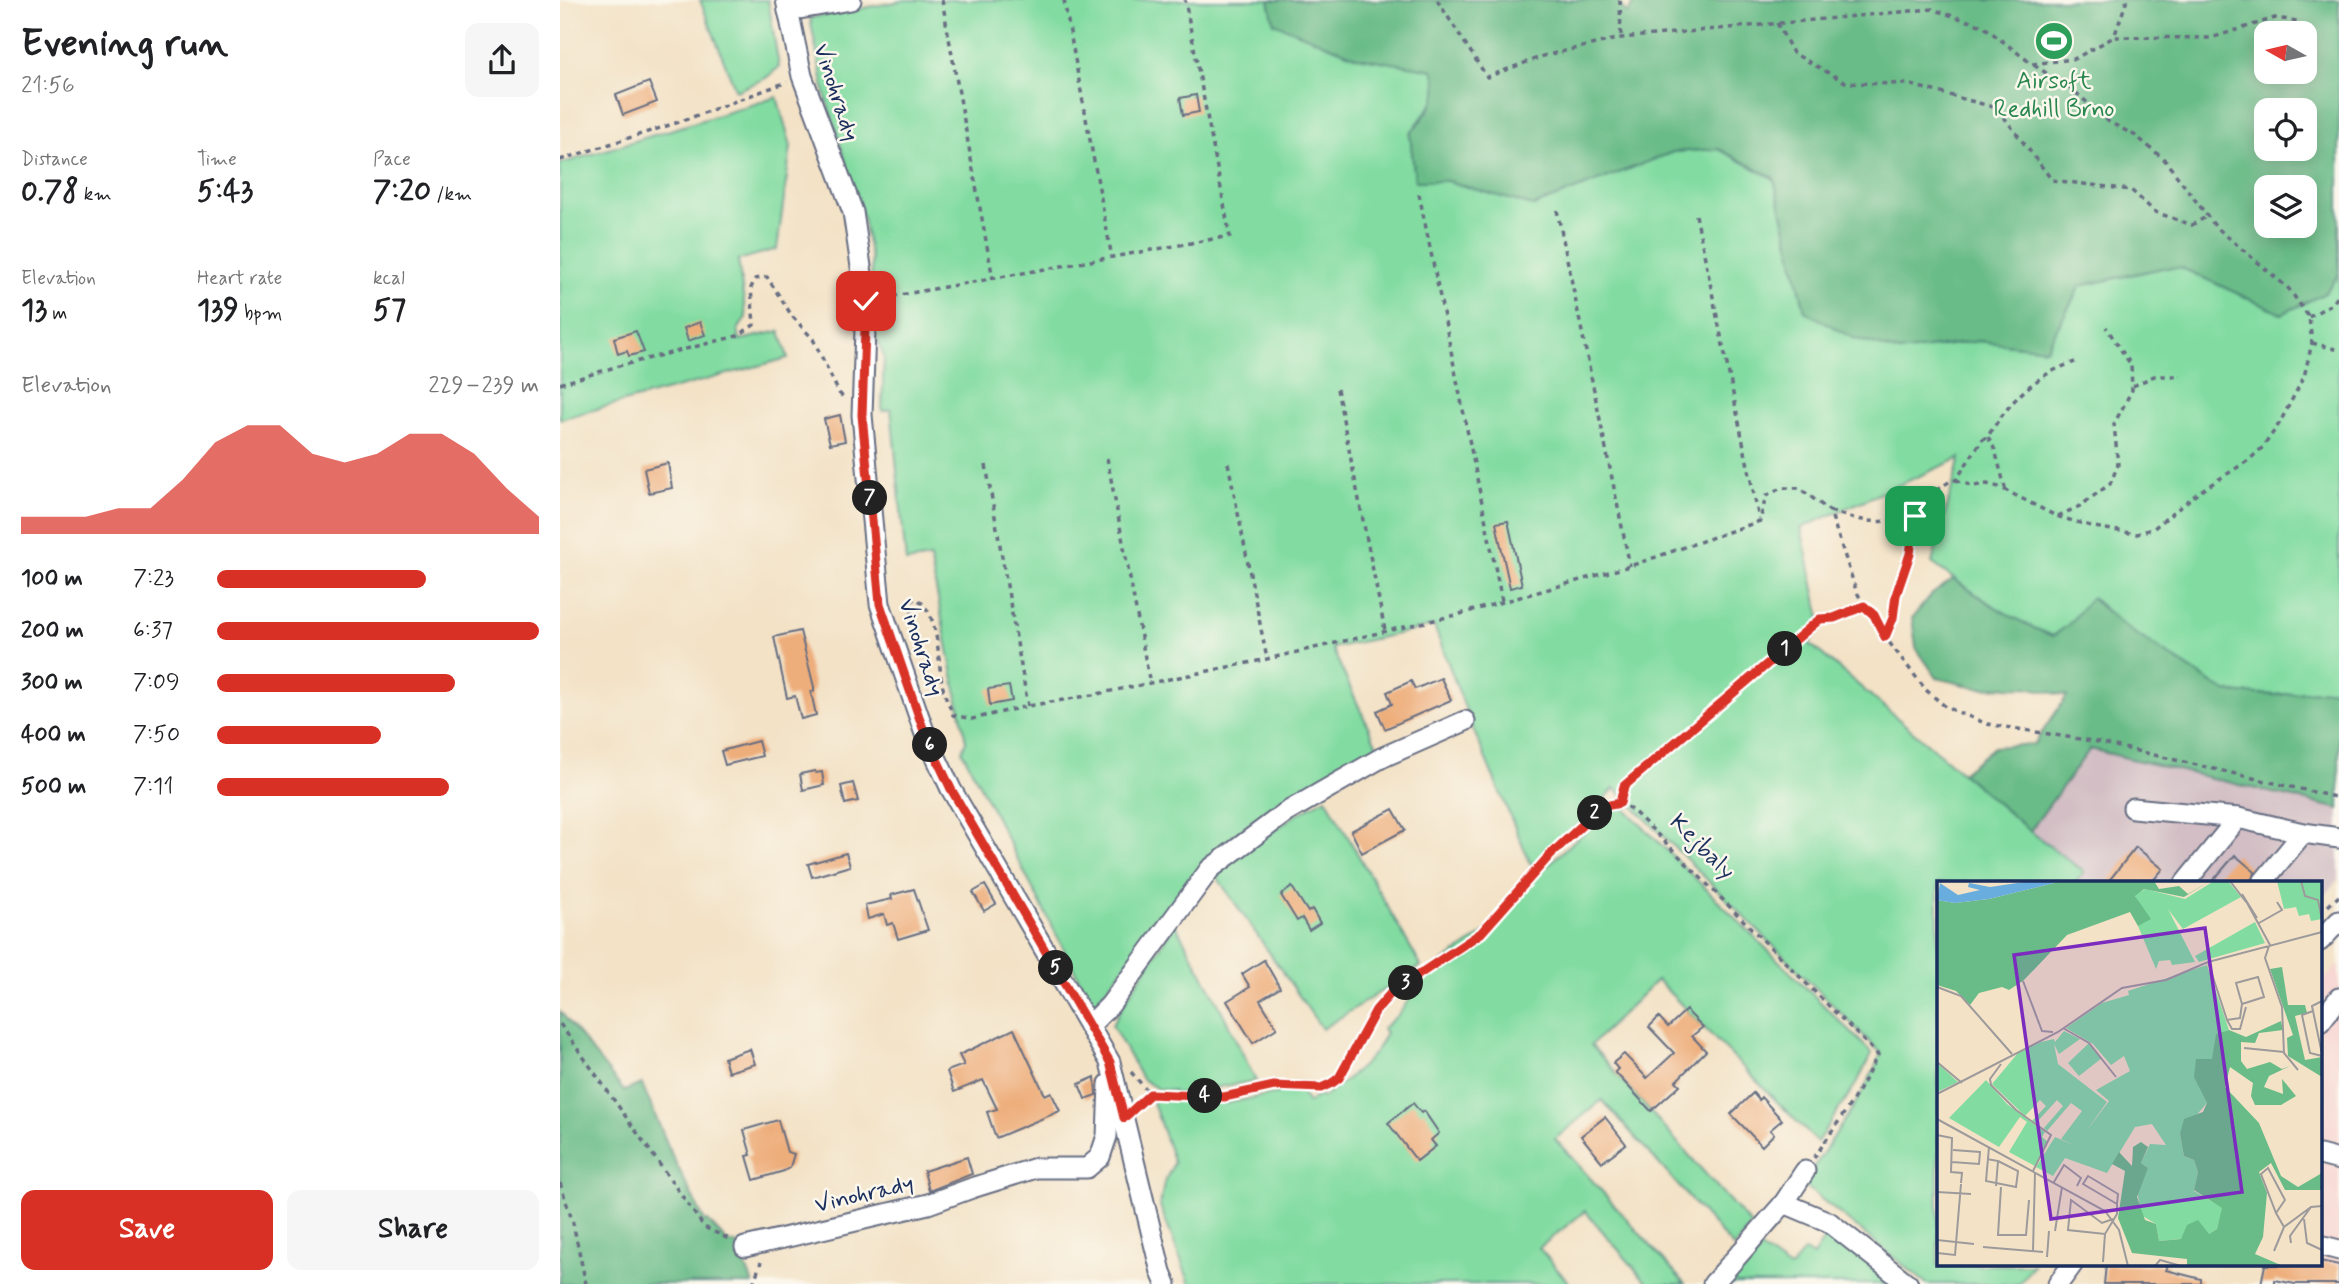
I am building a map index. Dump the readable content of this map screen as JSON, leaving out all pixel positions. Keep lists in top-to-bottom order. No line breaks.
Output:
{"streets":{"street":["Vinohrady"],"path":["Kejbaly"]},"places":{"sports":["Airsoft Redhill Brno"]},"north":"left","page":{"heading":["Evening run","21:56"],"stats":[["Distance","0.78 km"],["Time","5:43"],["Pace","7:20 /km"],["Elevation","13 m"],["Heart rate","139 bpm"],["kcal","57"]],"chart":["Elevation","229–239 m"],"pins":["7","1","6","2","5","3","4"],"list":[{"name":"100 m","note":"7:23"},{"name":"200 m","note":"6:37"},{"name":"300 m","note":"7:09"},{"name":"400 m","note":"7:50"},{"name":"500 m","note":"7:11"}],"buttons":["Save","Share"]}}
